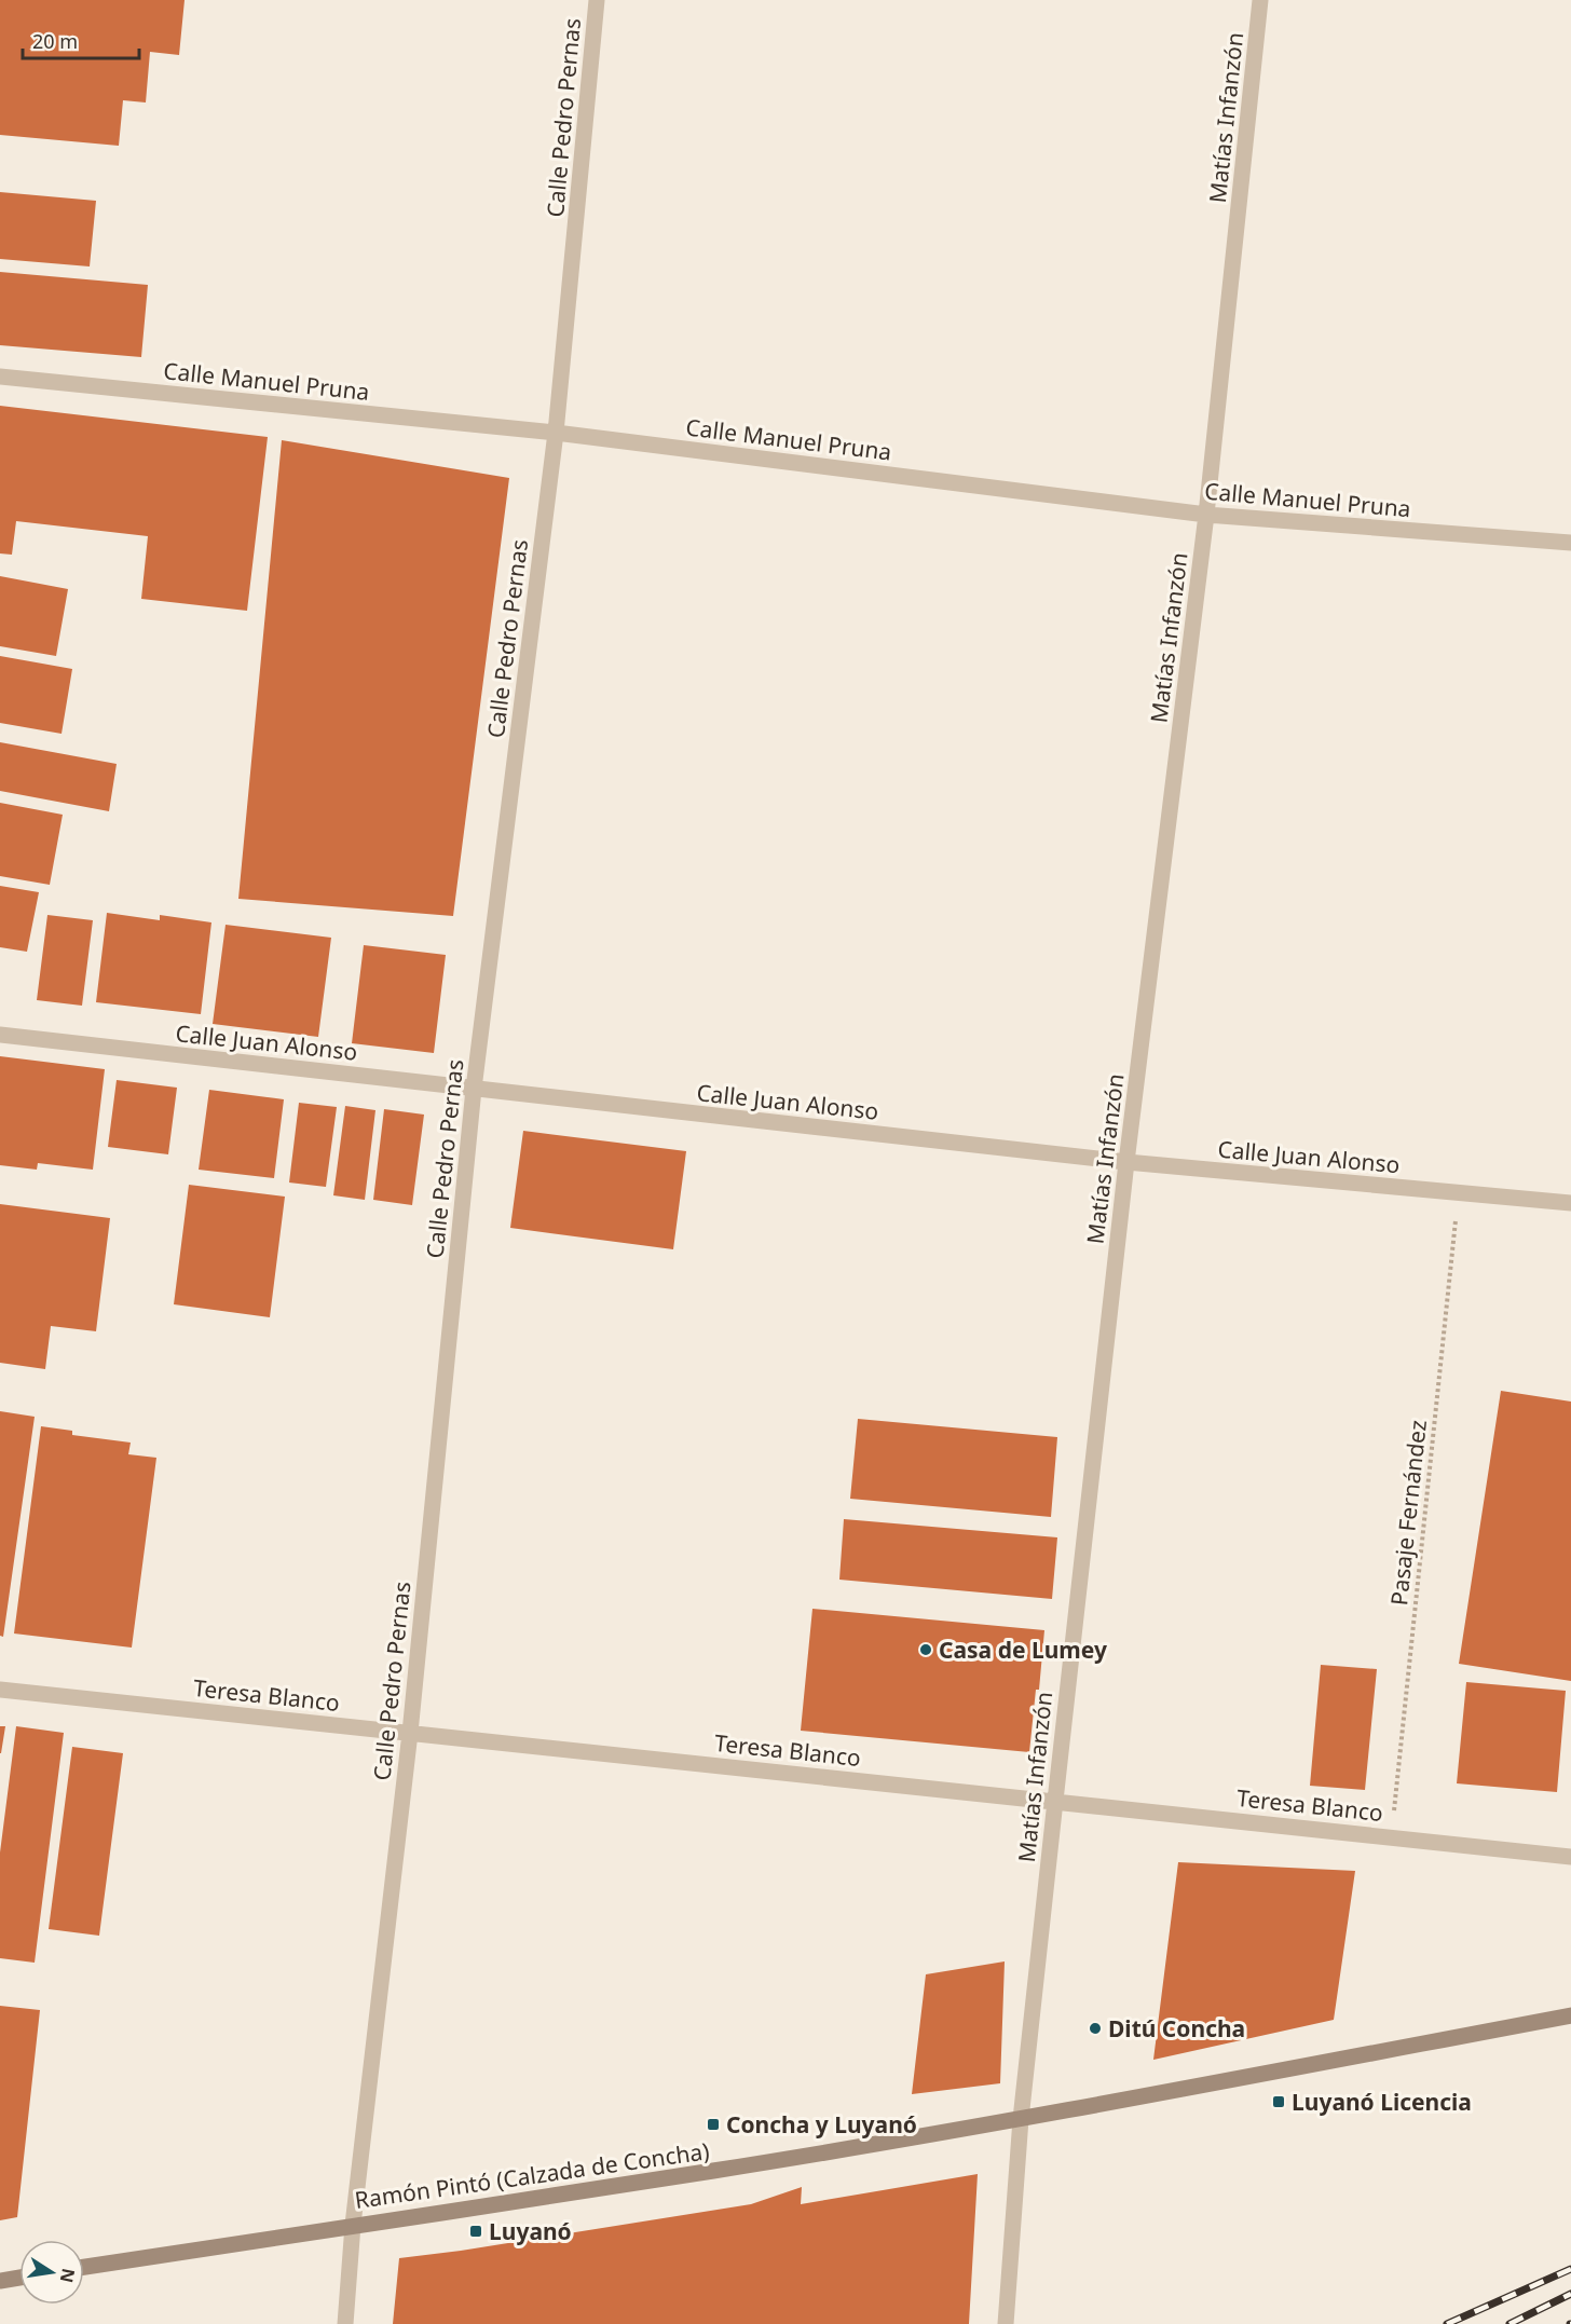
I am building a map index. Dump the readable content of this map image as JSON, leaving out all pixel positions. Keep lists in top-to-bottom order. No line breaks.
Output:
{"streets":{"main road":["Ramón Pintó (Calzada de Concha)"],"street":["Calle Pedro Pernas","Matías Infanzón","Calle Manuel Pruna","Calle Juan Alonso","Teresa Blanco"],"path":["Pasaje Fernández"]},"crossings":[["Calle Pedro Pernas","Calle Manuel Pruna"],["Calle Pedro Pernas","Calle Juan Alonso"],["Calle Pedro Pernas","Teresa Blanco"],["Calle Pedro Pernas","Ramón Pintó (Calzada de Concha)"],["Matías Infanzón","Calle Manuel Pruna"],["Matías Infanzón","Calle Juan Alonso"],["Matías Infanzón","Teresa Blanco"],["Matías Infanzón","Ramón Pintó (Calzada de Concha)"],["Calle Juan Alonso","Pasaje Fernández"],["Pasaje Fernández","Teresa Blanco"]],"places":{"other":["Casa de Lumey","Ditú Concha"],"transit":["Luyanó Licencia","Concha y Luyanó","Luyanó"]},"scale_bar":"20 m","north":"right"}
